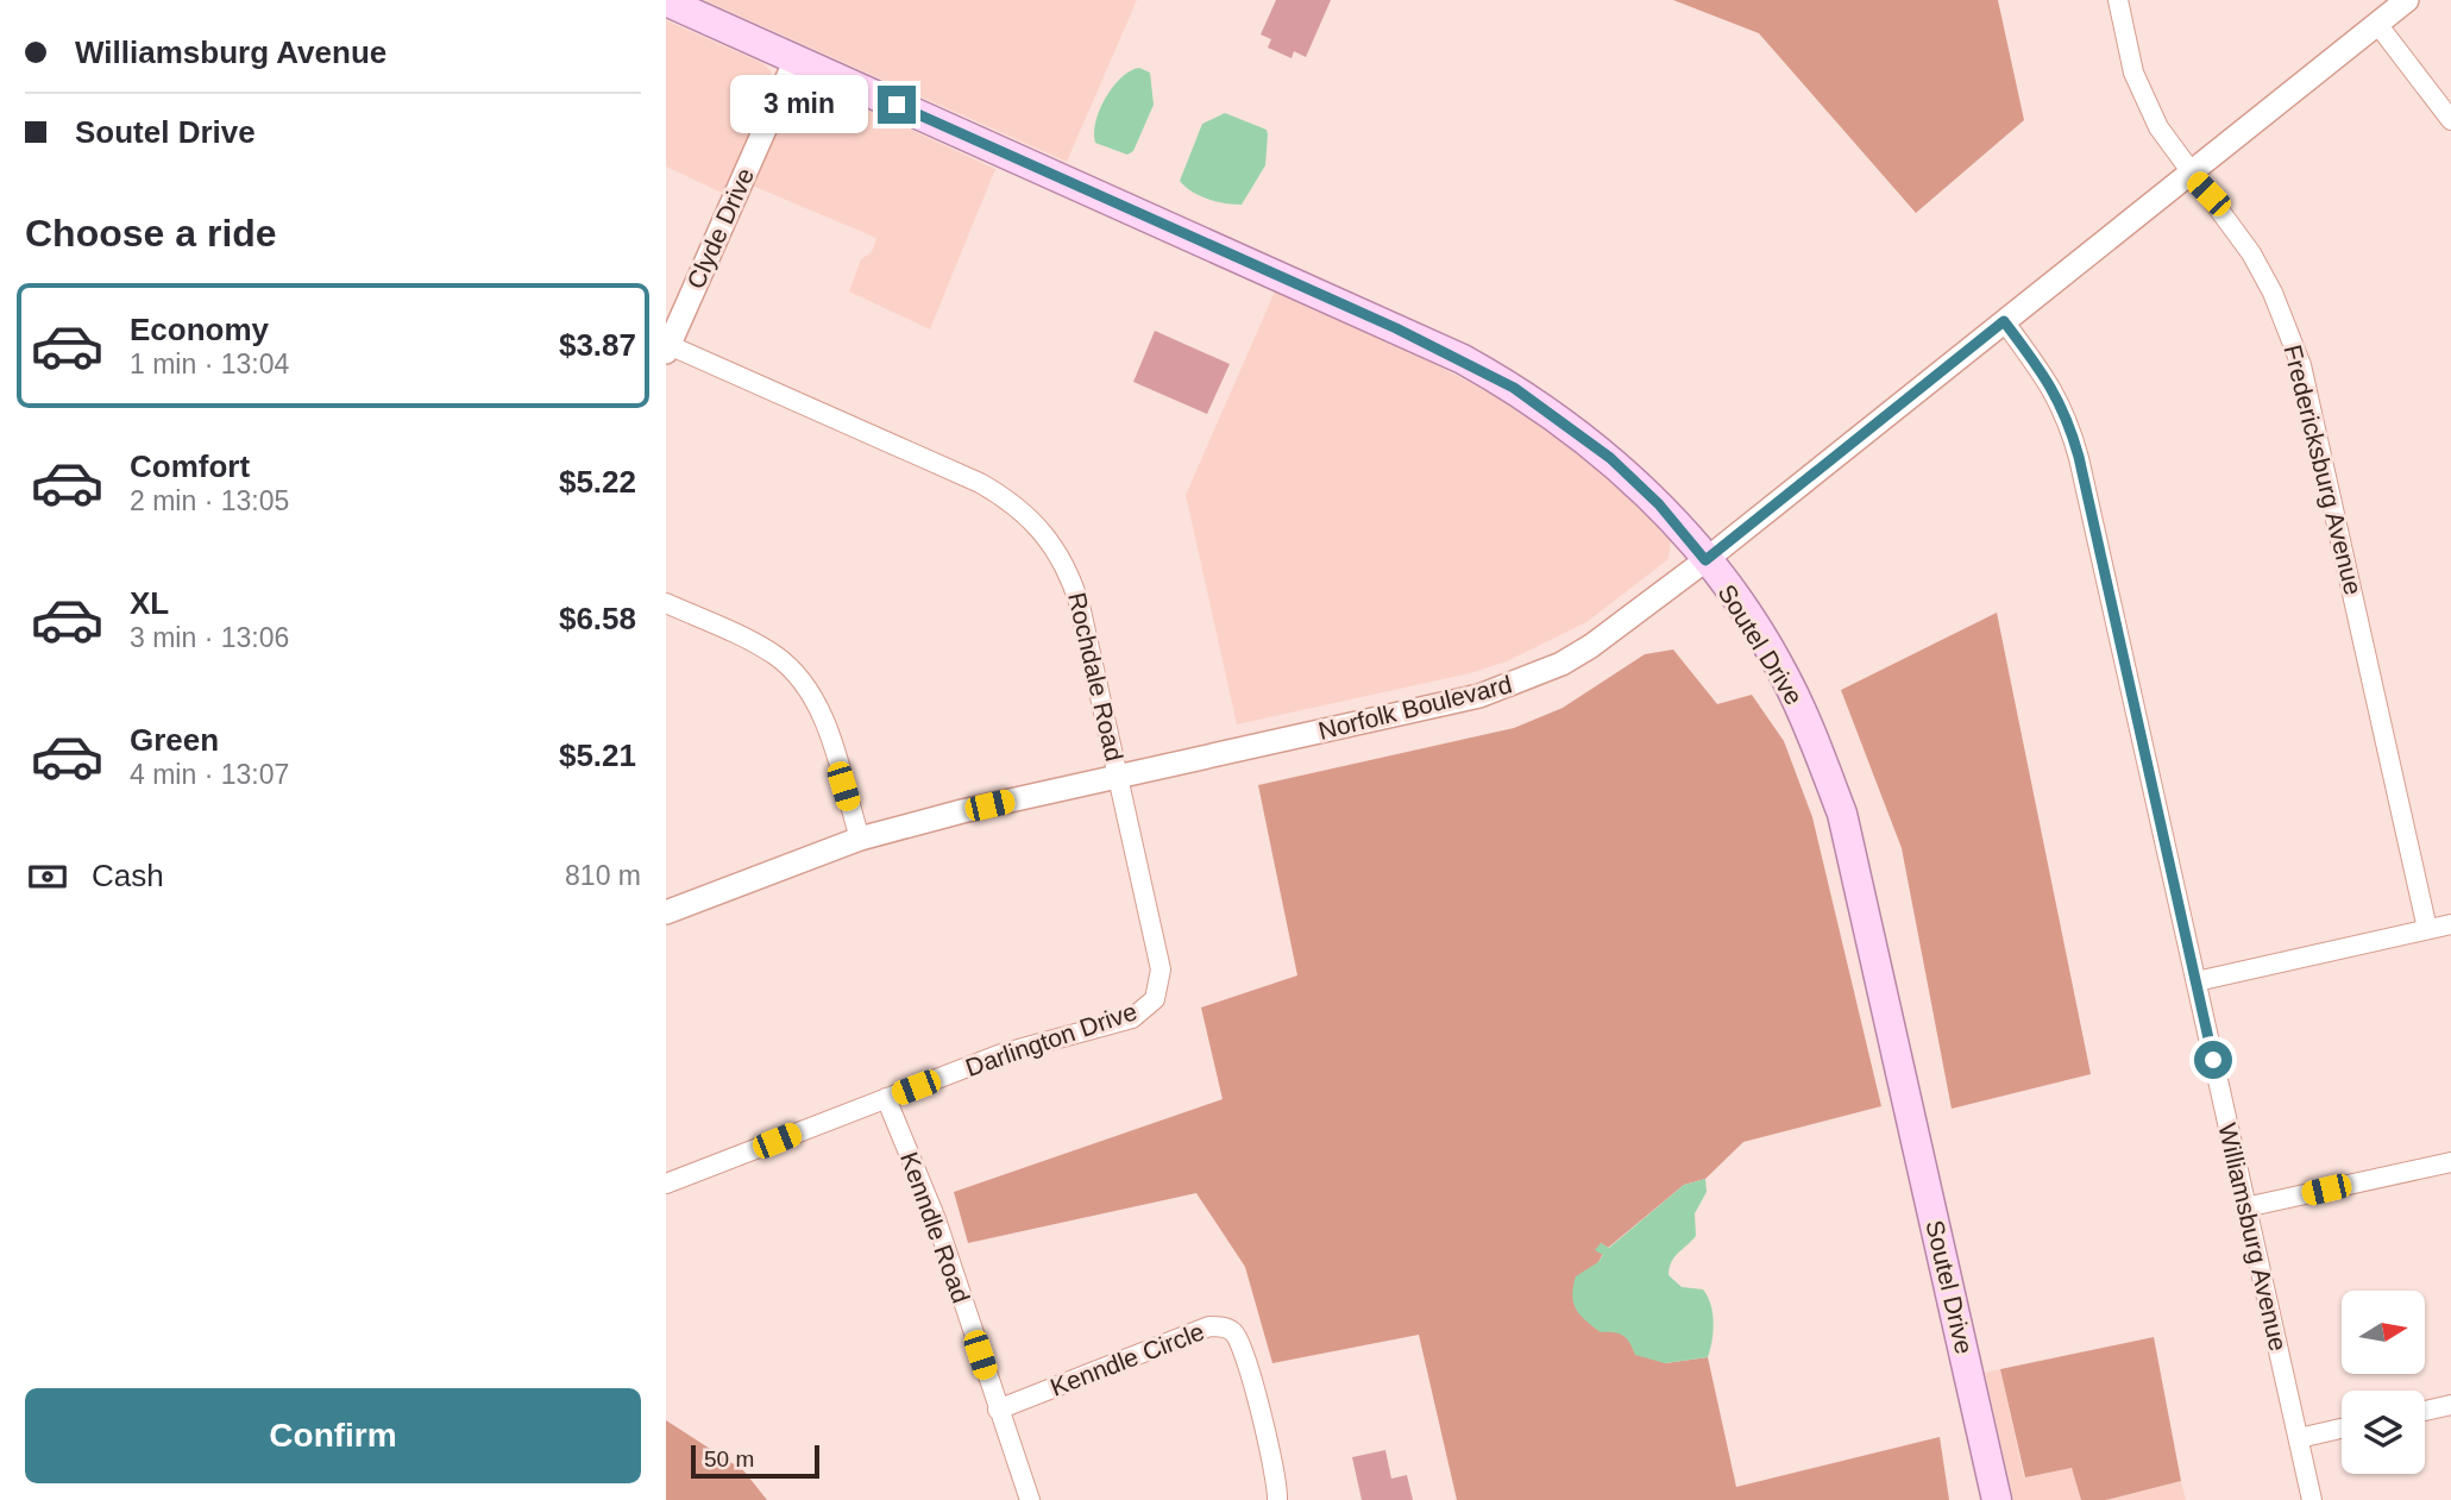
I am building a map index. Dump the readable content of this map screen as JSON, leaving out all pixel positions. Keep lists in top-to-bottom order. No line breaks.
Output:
{"streets":{"main road":["Soutel Drive"],"street":["Clyde Drive","Fredericksburg Avenue","Rochdale Road","Norfolk Boulevard","Darlington Drive","Kenndle Road","Williamsburg Avenue","Kenndle Circle"]},"crossings":[["Clyde Drive","Soutel Drive"],["Clyde Drive","Rochdale Road"],["Fredericksburg Avenue","Norfolk Boulevard"],["Soutel Drive","Norfolk Boulevard"],["Rochdale Road","Norfolk Boulevard"],["Rochdale Road","Darlington Drive"],["Norfolk Boulevard","Williamsburg Avenue"],["Darlington Drive","Kenndle Road"],["Kenndle Road","Kenndle Circle"]],"scale_bar":"50 m","north":"right","page":{"banner":["Williamsburg Avenue","Soutel Drive"],"bubble":"3 min","heading":"Choose a ride","list":[{"name":"Economy","note":"1 min · 13:04","value":"$3.87"},{"name":"Comfort","note":"2 min · 13:05","value":"$5.22"},{"name":"XL","note":"3 min · 13:06","value":"$6.58"},{"name":"Green","note":"4 min · 13:07","value":"$5.21"}],"pay":["Cash","810 m"],"buttons":"Confirm","scale":"50 m"}}
